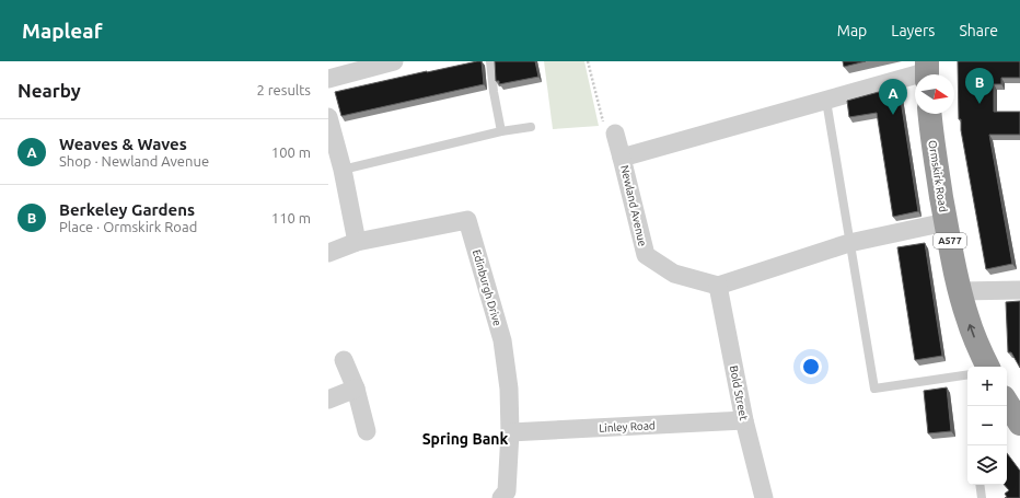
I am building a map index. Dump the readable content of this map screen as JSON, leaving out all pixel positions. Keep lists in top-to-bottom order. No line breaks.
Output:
{"streets":{"highway":["Ormskirk Road","A577"],"street":["Newland Avenue","Edinburgh Drive","Bold Street","Linley Road"]},"crossings":[["Newland Avenue","Bold Street"],["Edinburgh Drive","Linley Road"],["Bold Street","Linley Road"]],"districts":["Spring Bank"],"north":"right","page":{"header":"Mapleaf","nav":["Map","Layers","Share"],"heading":["Nearby","2 results"],"pins":["B","A"],"list":[{"mark":"A","name":"Weaves & Waves","note":"Shop · Newland Avenue","value":"100 m"},{"mark":"B","name":"Berkeley Gardens","note":"Place · Ormskirk Road","value":"110 m"}],"map_buttons":["+","−"]}}
